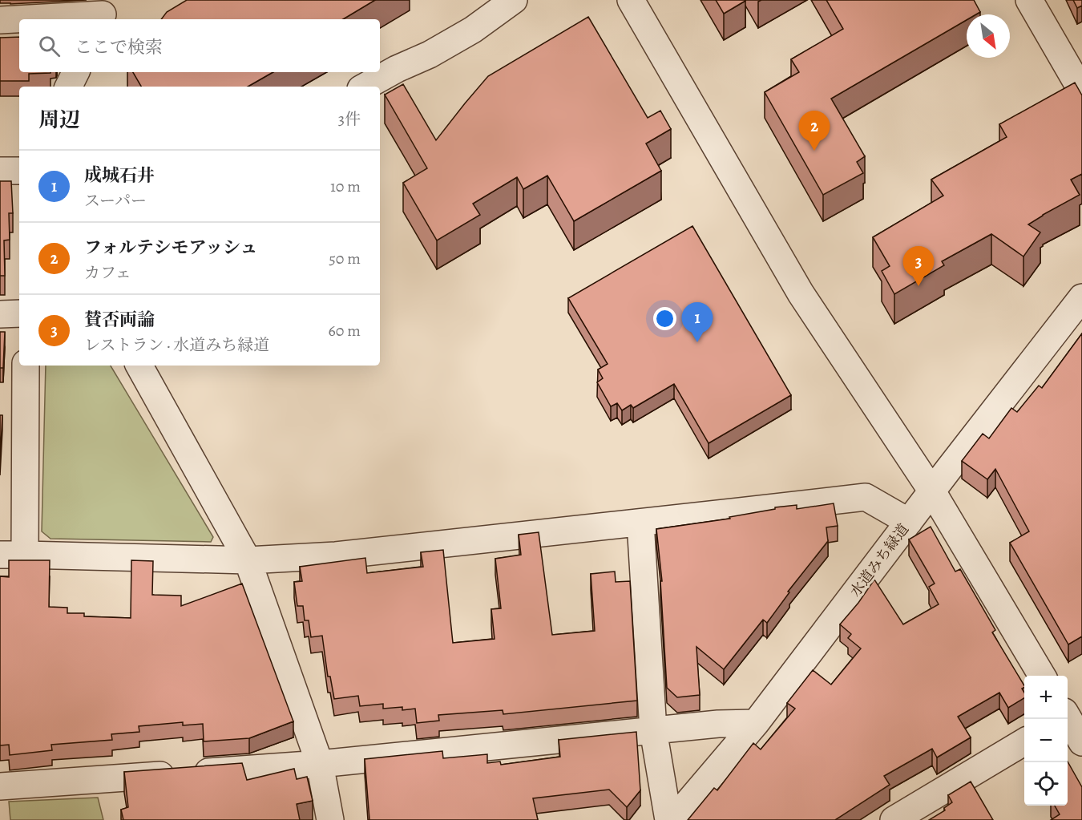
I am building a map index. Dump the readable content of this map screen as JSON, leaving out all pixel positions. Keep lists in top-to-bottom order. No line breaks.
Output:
{"streets":{"street":["水道みち緑道"]},"north":"bottom right","page":{"search":"ここで検索","heading":["周辺","3件"],"pins":["2","3","1"],"list":[{"mark":"1","name":"成城石井","note":"スーパー","value":"10 m"},{"mark":"2","name":"フォルテシモアッシュ","note":"カフェ","value":"50 m"},{"mark":"3","name":"賛否両論","note":"レストラン · 水道みち緑道","value":"60 m"}],"map_buttons":["+","−"]}}
